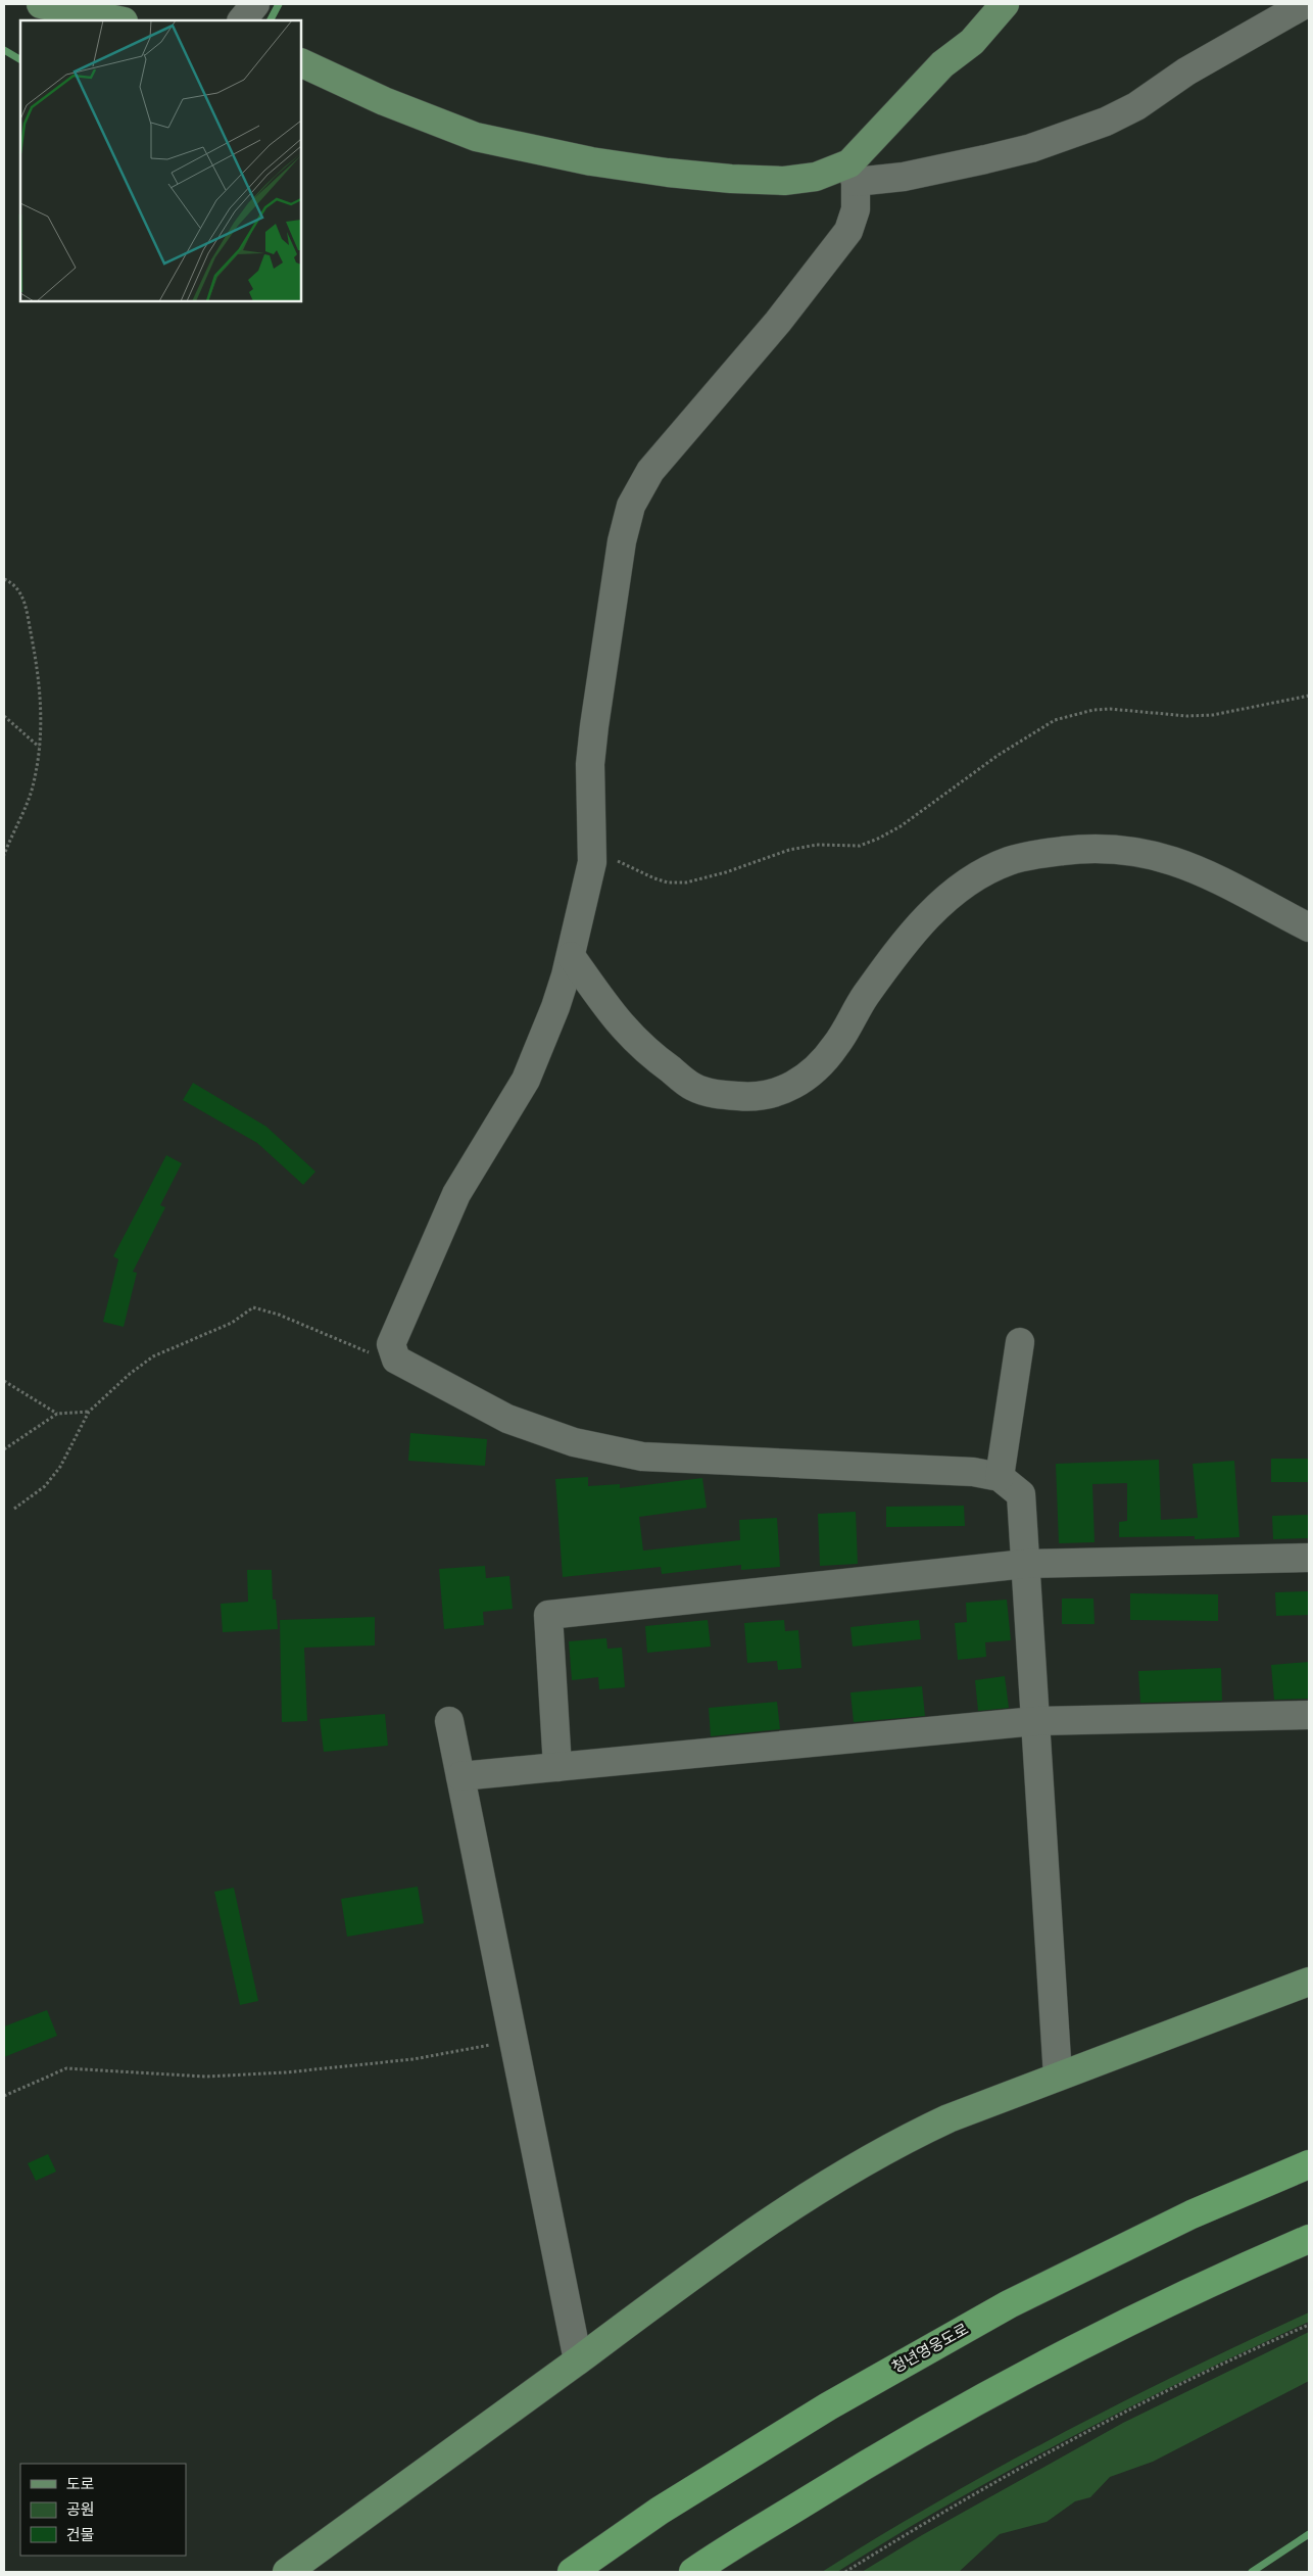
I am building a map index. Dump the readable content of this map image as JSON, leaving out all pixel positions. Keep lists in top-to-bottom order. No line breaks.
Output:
{"streets":{"highway":["청년영웅도로"]},"legend":["도로","공원","건물"]}
